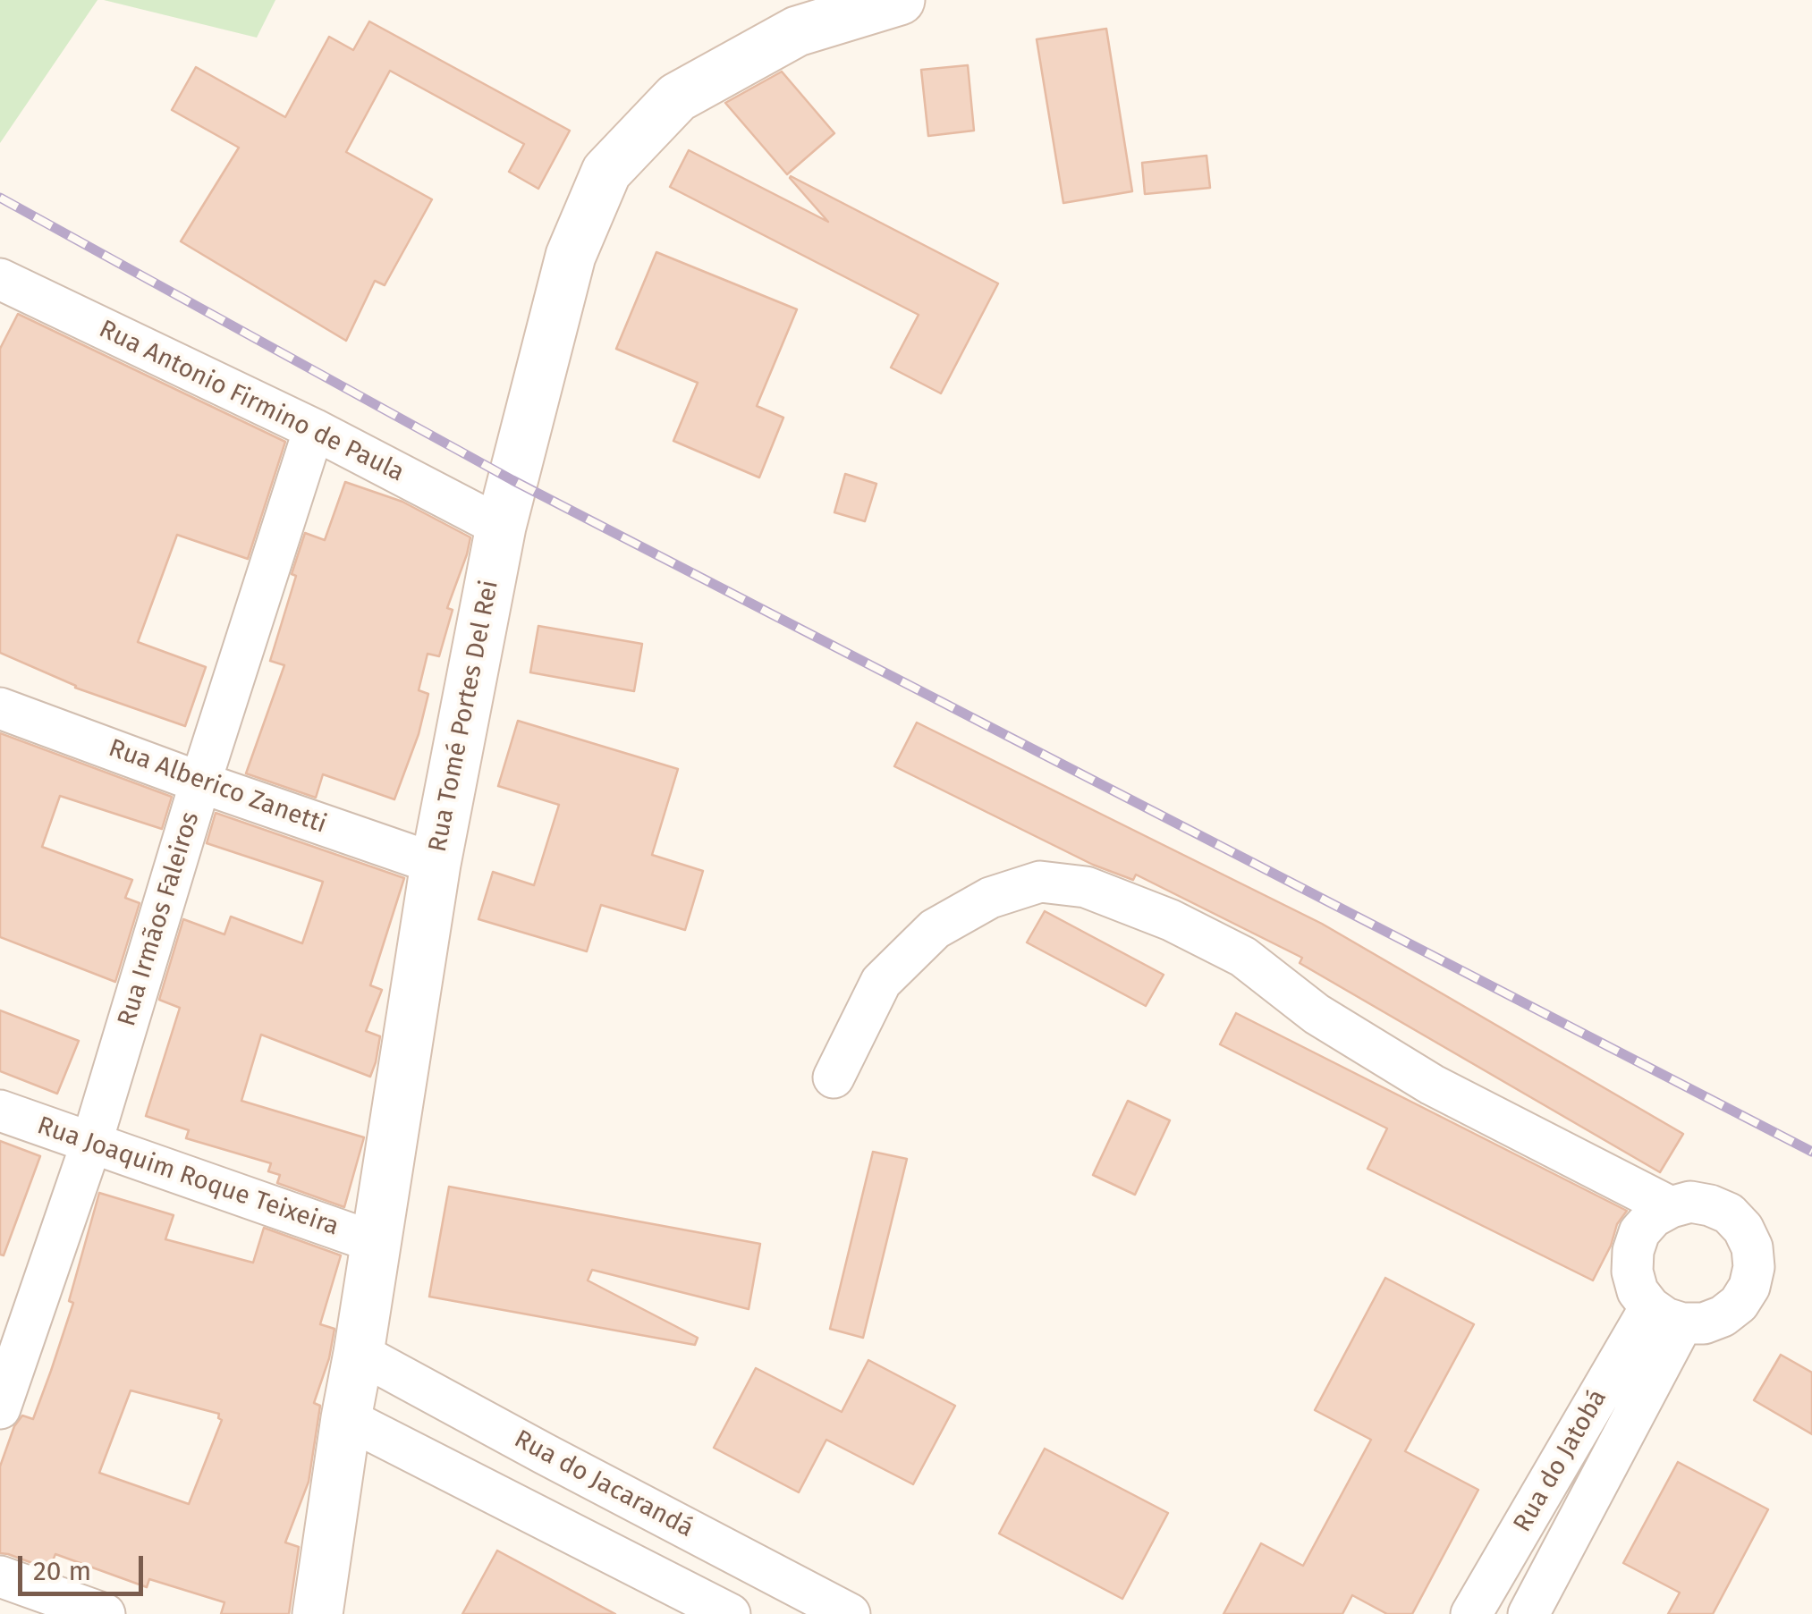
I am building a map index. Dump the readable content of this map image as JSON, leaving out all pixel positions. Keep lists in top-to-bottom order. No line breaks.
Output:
{"streets":{"main road":["Rua Tomé Portes Del Rei"],"street":["Rua Antonio Firmino de Paula","Rua Alberico Zanetti","Rua Irmãos Faleiros","Rua Joaquim Roque Teixeira","Rua do Jatobá","Rua do Jacarandá"]},"crossings":[["Rua Antonio Firmino de Paula","Rua Tomé Portes Del Rei"],["Rua Antonio Firmino de Paula","Rua Irmãos Faleiros"],["Rua Tomé Portes Del Rei","Rua Alberico Zanetti"],["Rua Tomé Portes Del Rei","Rua Joaquim Roque Teixeira"],["Rua Tomé Portes Del Rei","Rua do Jacarandá"],["Rua Alberico Zanetti","Rua Irmãos Faleiros"],["Rua Irmãos Faleiros","Rua Joaquim Roque Teixeira"]],"scale_bar":"20 m"}
